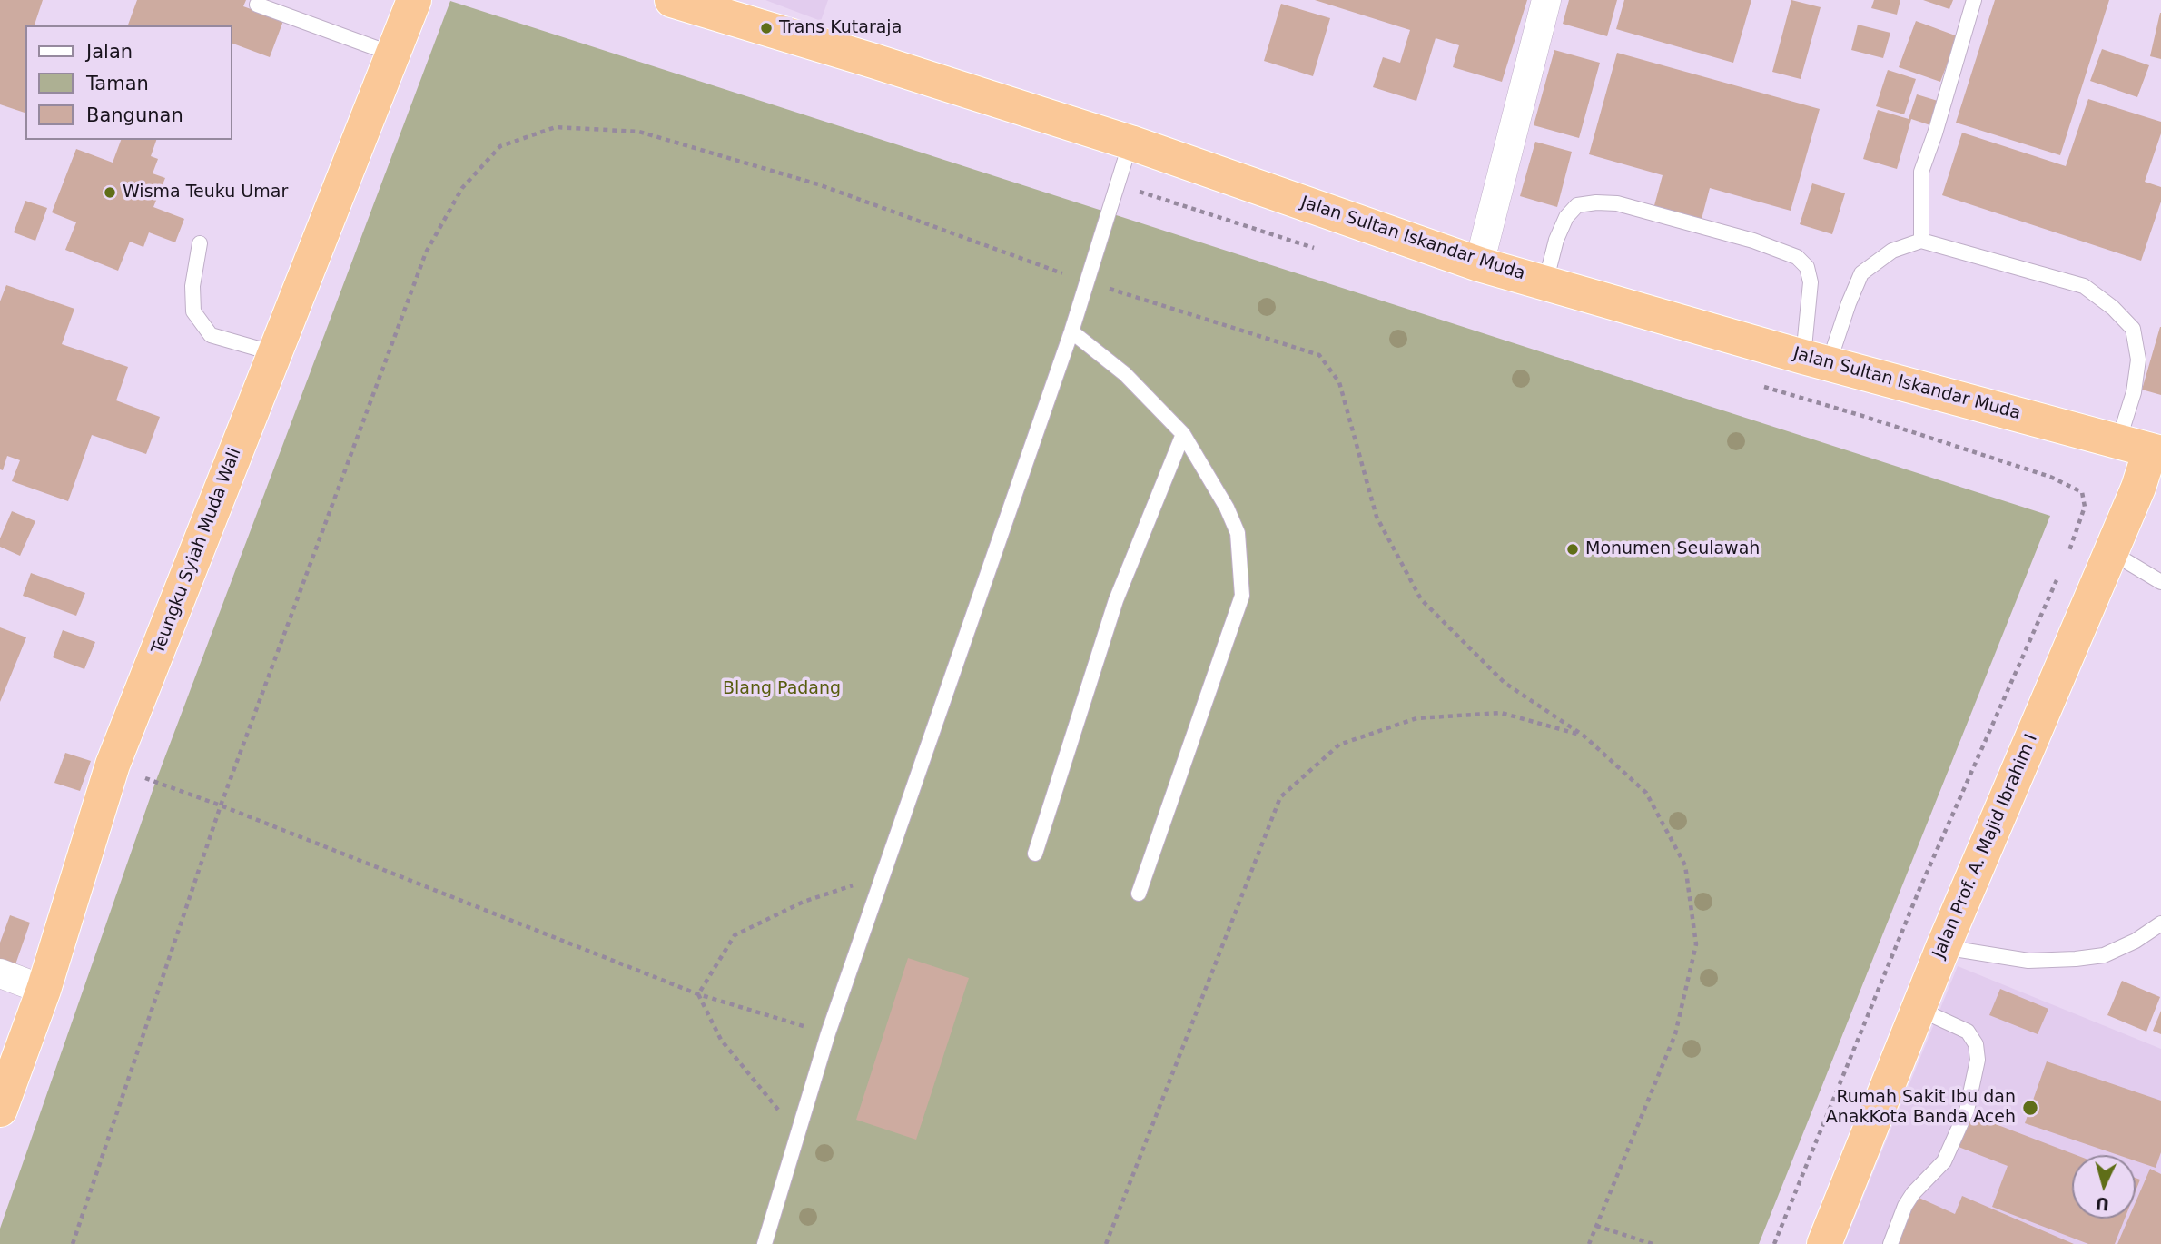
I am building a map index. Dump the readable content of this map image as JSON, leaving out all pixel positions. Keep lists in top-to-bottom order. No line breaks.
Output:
{"streets":{"highway":["Jalan Sultan Iskandar Muda","Teungku Syiah Muda Wali","Jalan Prof. A. Majid Ibrahim I"]},"crossings":[["Jalan Sultan Iskandar Muda","Jalan Prof. A. Majid Ibrahim I"]],"parks":["Blang Padang"],"places":["Trans Kutaraja","Wisma Teuku Umar","Monumen Seulawah","Rumah Sakit Ibu dan AnakKota Banda Aceh"],"legend":["Jalan","Taman","Bangunan"],"north":"bottom"}
